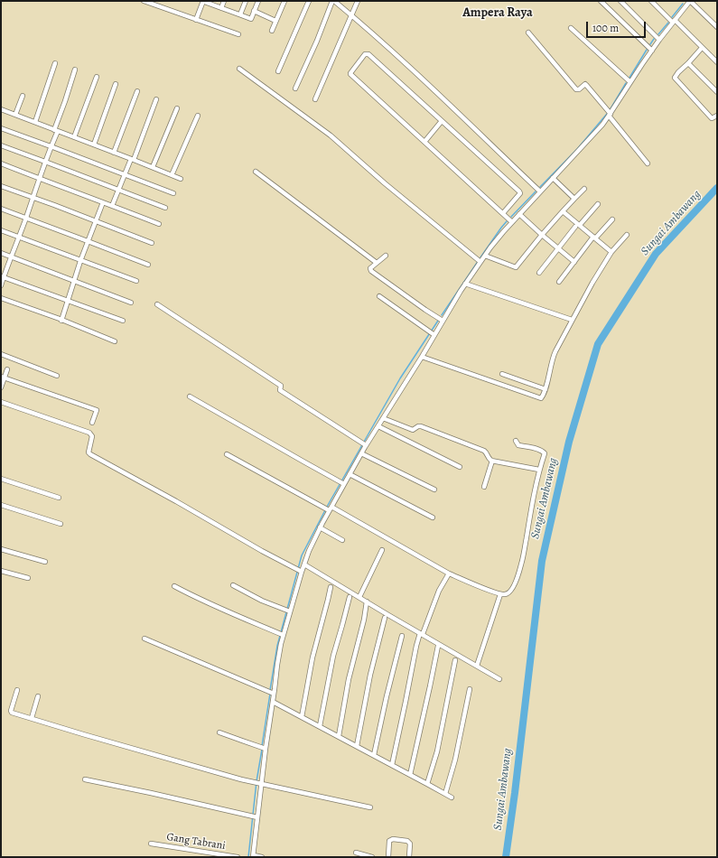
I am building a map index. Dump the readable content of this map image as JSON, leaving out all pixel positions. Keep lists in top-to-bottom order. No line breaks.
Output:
{"streets":{"street":["Gang Tabrani"]},"districts":["Ampera Raya"],"water":["Sungai Ambawang"],"scale_bar":"100 m"}
